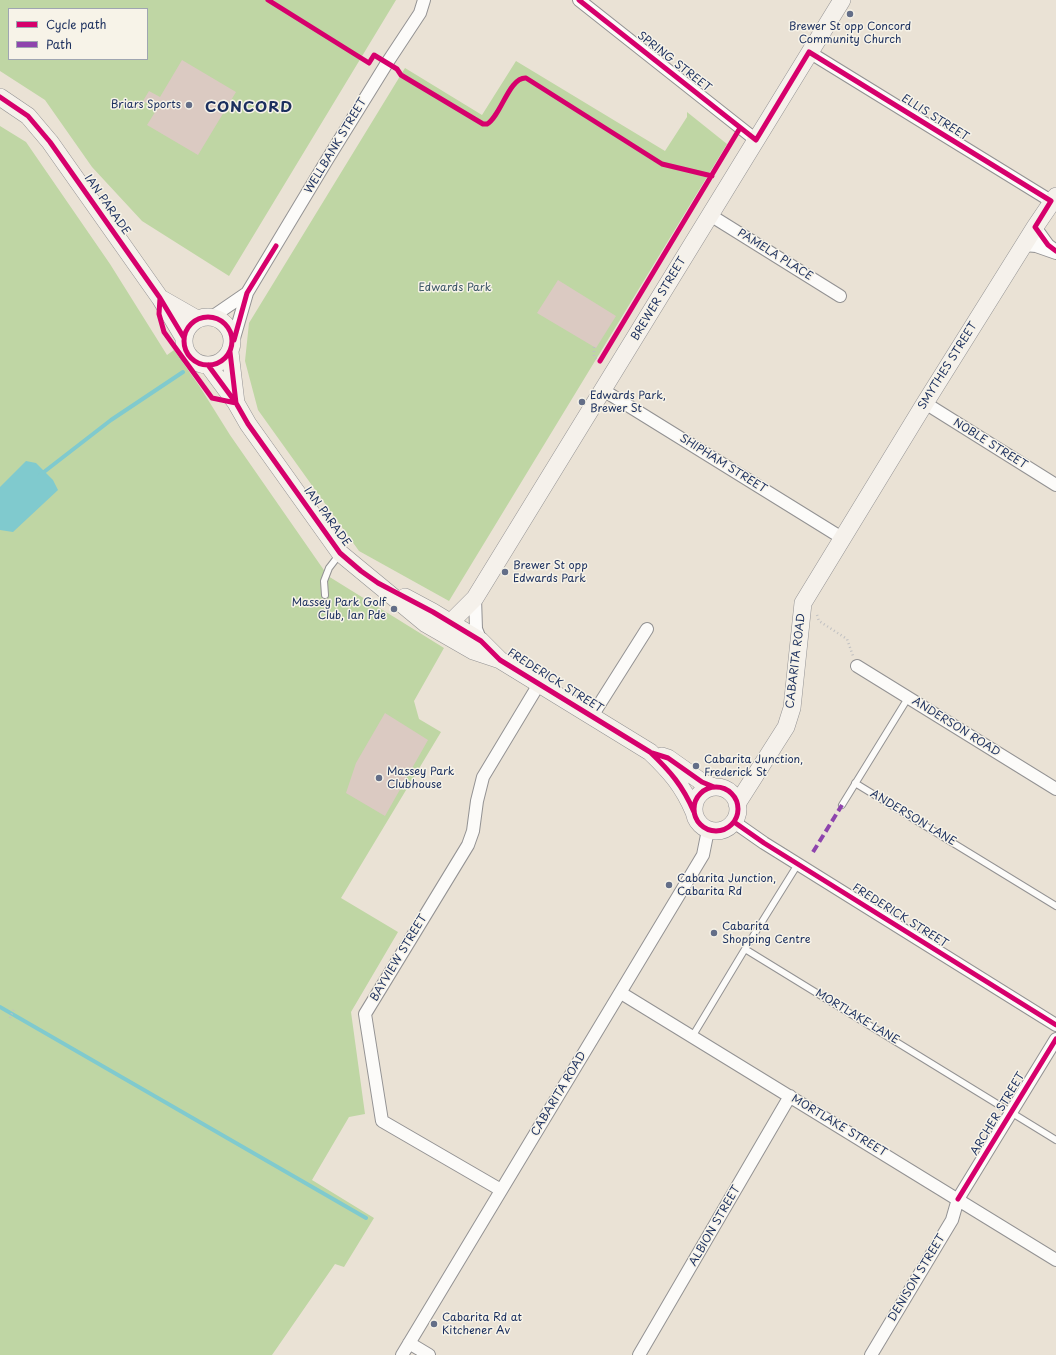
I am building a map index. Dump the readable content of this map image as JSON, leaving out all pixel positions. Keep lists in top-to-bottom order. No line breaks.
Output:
{"streets":{"main road":["IAN PARADE","BREWER STREET","SMYTHES STREET","CABARITA ROAD","FREDERICK STREET"],"street":["SPRING STREET","ELLIS STREET","WELLBANK STREET","PAMELA PLACE","NOBLE STREET","SHIPHAM STREET","ANDERSON ROAD","BAYVIEW STREET","ARCHER STREET","MORTLAKE STREET","ALBION STREET","DENISON STREET"],"lane":["ANDERSON LANE","MORTLAKE LANE"]},"crossings":[["SPRING STREET","BREWER STREET"],["ELLIS STREET","BREWER STREET"],["ELLIS STREET","SMYTHES STREET"],["WELLBANK STREET","IAN PARADE"],["IAN PARADE","BREWER STREET"],["IAN PARADE","FREDERICK STREET"],["PAMELA PLACE","BREWER STREET"],["BREWER STREET","SHIPHAM STREET"],["SMYTHES STREET","NOBLE STREET"],["SMYTHES STREET","SHIPHAM STREET"],["SMYTHES STREET","CABARITA ROAD"],["SHIPHAM STREET","CABARITA ROAD"],["CABARITA ROAD","FREDERICK STREET"],["CABARITA ROAD","BAYVIEW STREET"],["CABARITA ROAD","MORTLAKE STREET"],["FREDERICK STREET","BAYVIEW STREET"],["MORTLAKE LANE","ARCHER STREET"],["ARCHER STREET","MORTLAKE STREET"],["ARCHER STREET","DENISON STREET"],["MORTLAKE STREET","ALBION STREET"],["MORTLAKE STREET","DENISON STREET"]],"districts":["CONCORD"],"parks":["Edwards Park"],"places":["Brewer St opp Concord Community Church","Briars Sports","Edwards Park, Brewer St","Brewer St opp Edwards Park","Massey Park Golf Club, Ian Pde","Cabarita Junction, Frederick St","Massey Park Clubhouse","Cabarita Junction, Cabarita Rd","Cabarita Shopping Centre","Cabarita Rd at Kitchener Av"],"legend":["Cycle path","Path"]}
